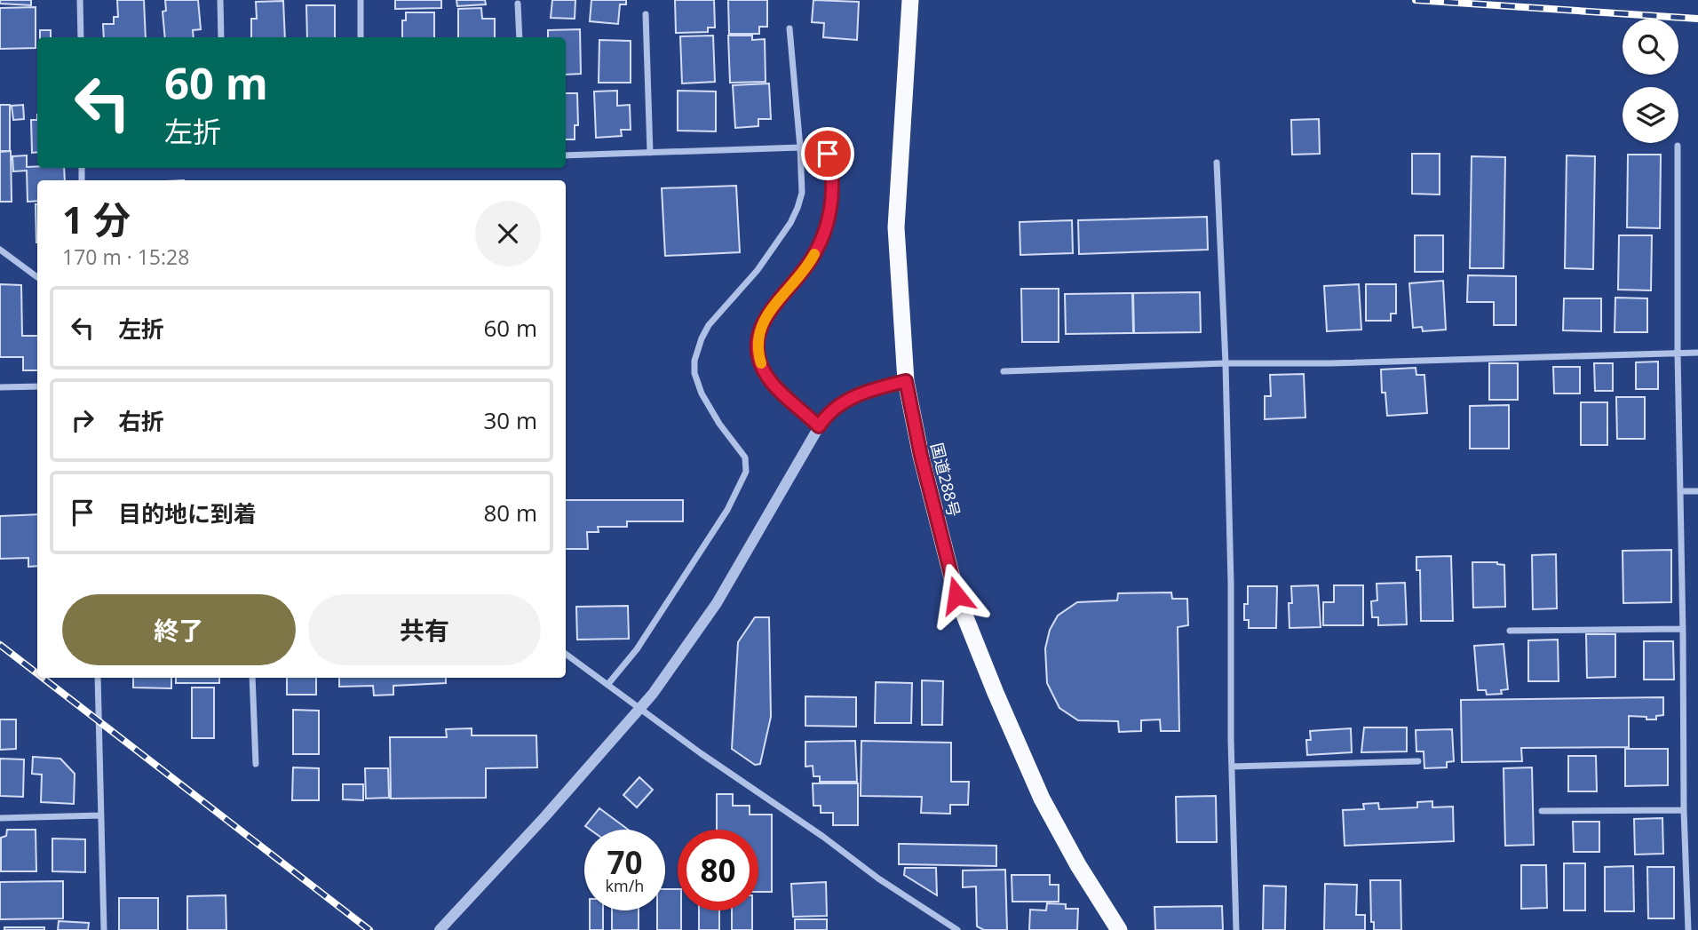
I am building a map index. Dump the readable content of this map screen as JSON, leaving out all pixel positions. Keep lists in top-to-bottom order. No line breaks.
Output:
{"streets":{"highway":["国道288号"]},"page":{"turn":["60 m","左折"],"heading":["1 分","170 m · 15:28"],"list":[{"name":"左折","value":"60 m"},{"name":"右折","value":"30 m"},{"name":"目的地に到着","value":"80 m"}],"buttons":["終了","共有"],"speed":"70 km/h","limit":"80"}}
